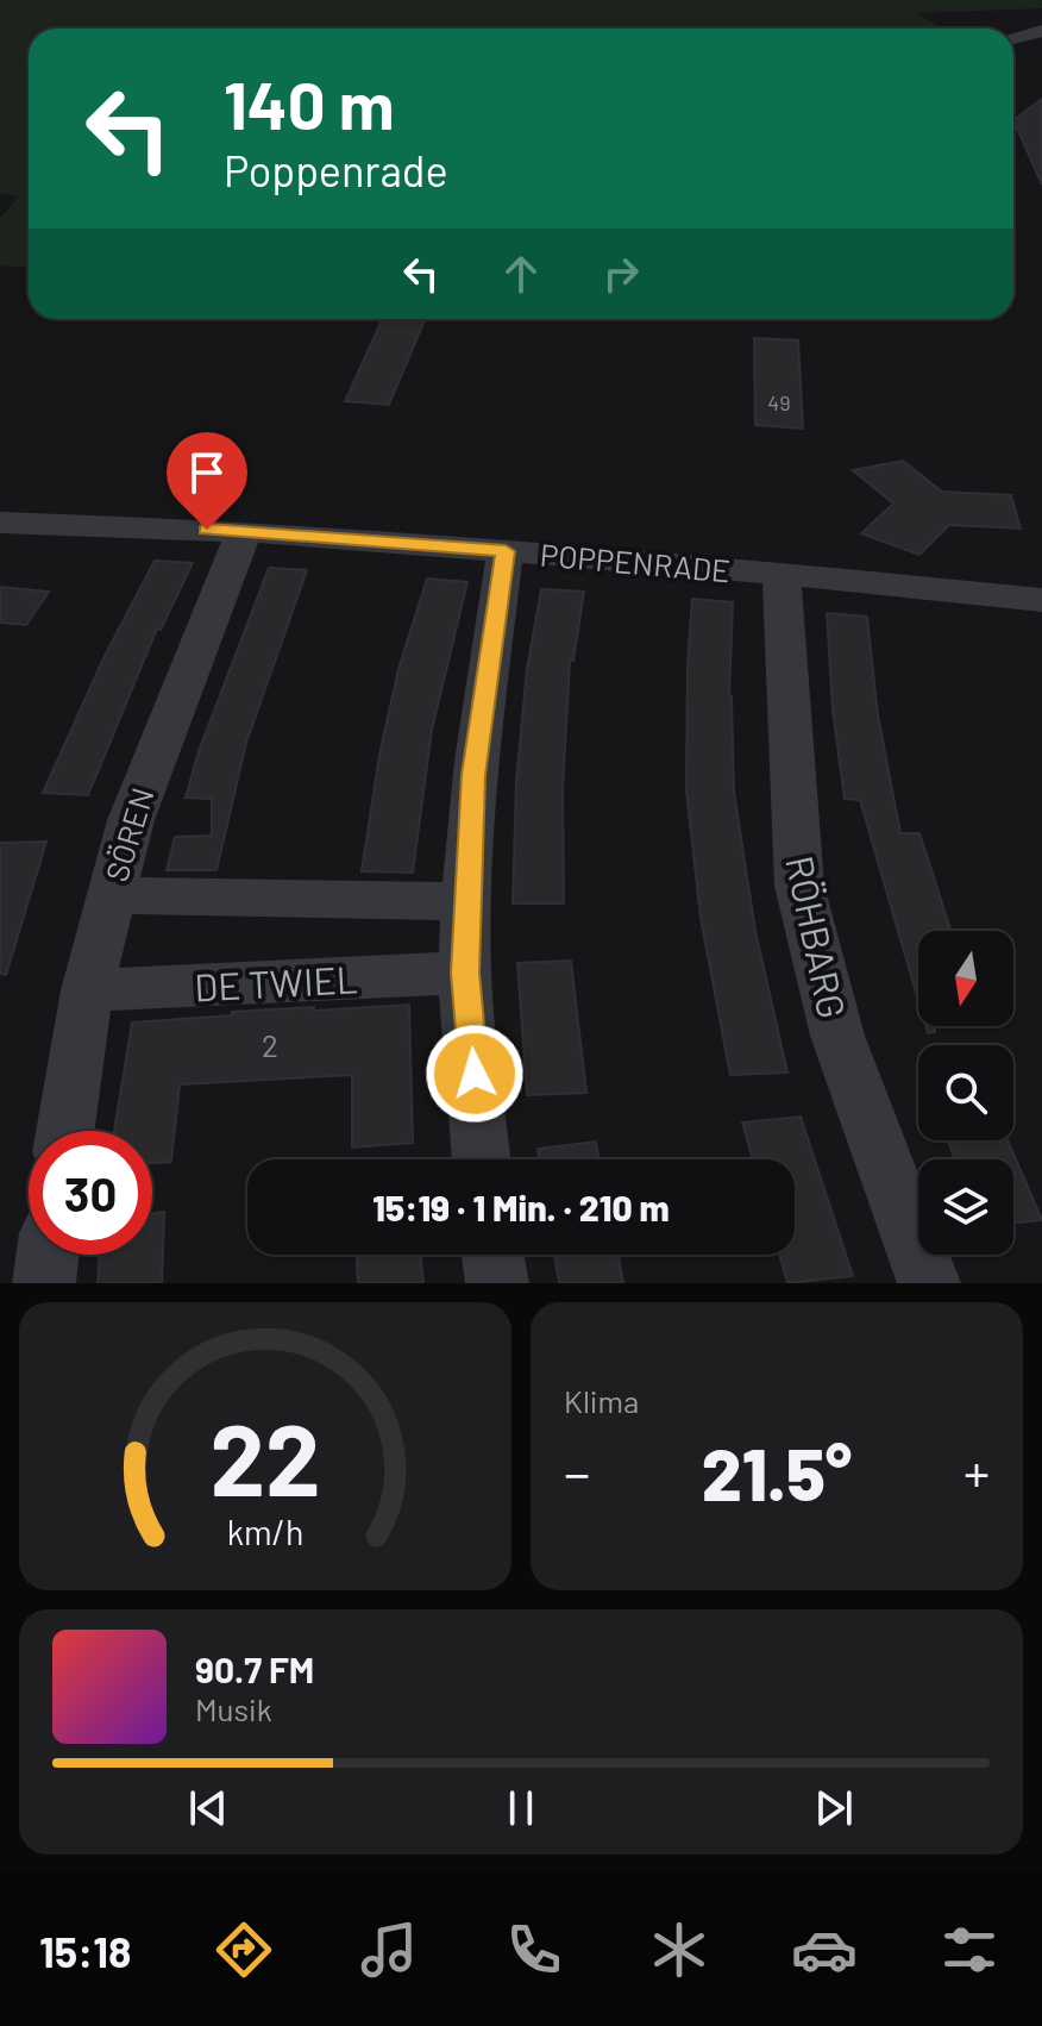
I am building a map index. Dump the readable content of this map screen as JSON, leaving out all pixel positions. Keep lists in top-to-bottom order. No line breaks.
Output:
{"streets":{"street":["POPPENRADE","SÖREN","RÖHBARG","DE TWIEL"]},"crossings":[["POPPENRADE","SÖREN"],["POPPENRADE","RÖHBARG"],["SÖREN","DE TWIEL"]],"house_numbers":["49","2"],"north":"bottom","page":{"turn":["140 m","Poppenrade"],"limit":"30","trip":"15:19 · 1 Min. · 210 m","tile":"Klima","heat":["−","21.5°","+"],"song":["90.7 FM","Musik"],"tabs":"15:18","gauge":["22","km/h"]}}
